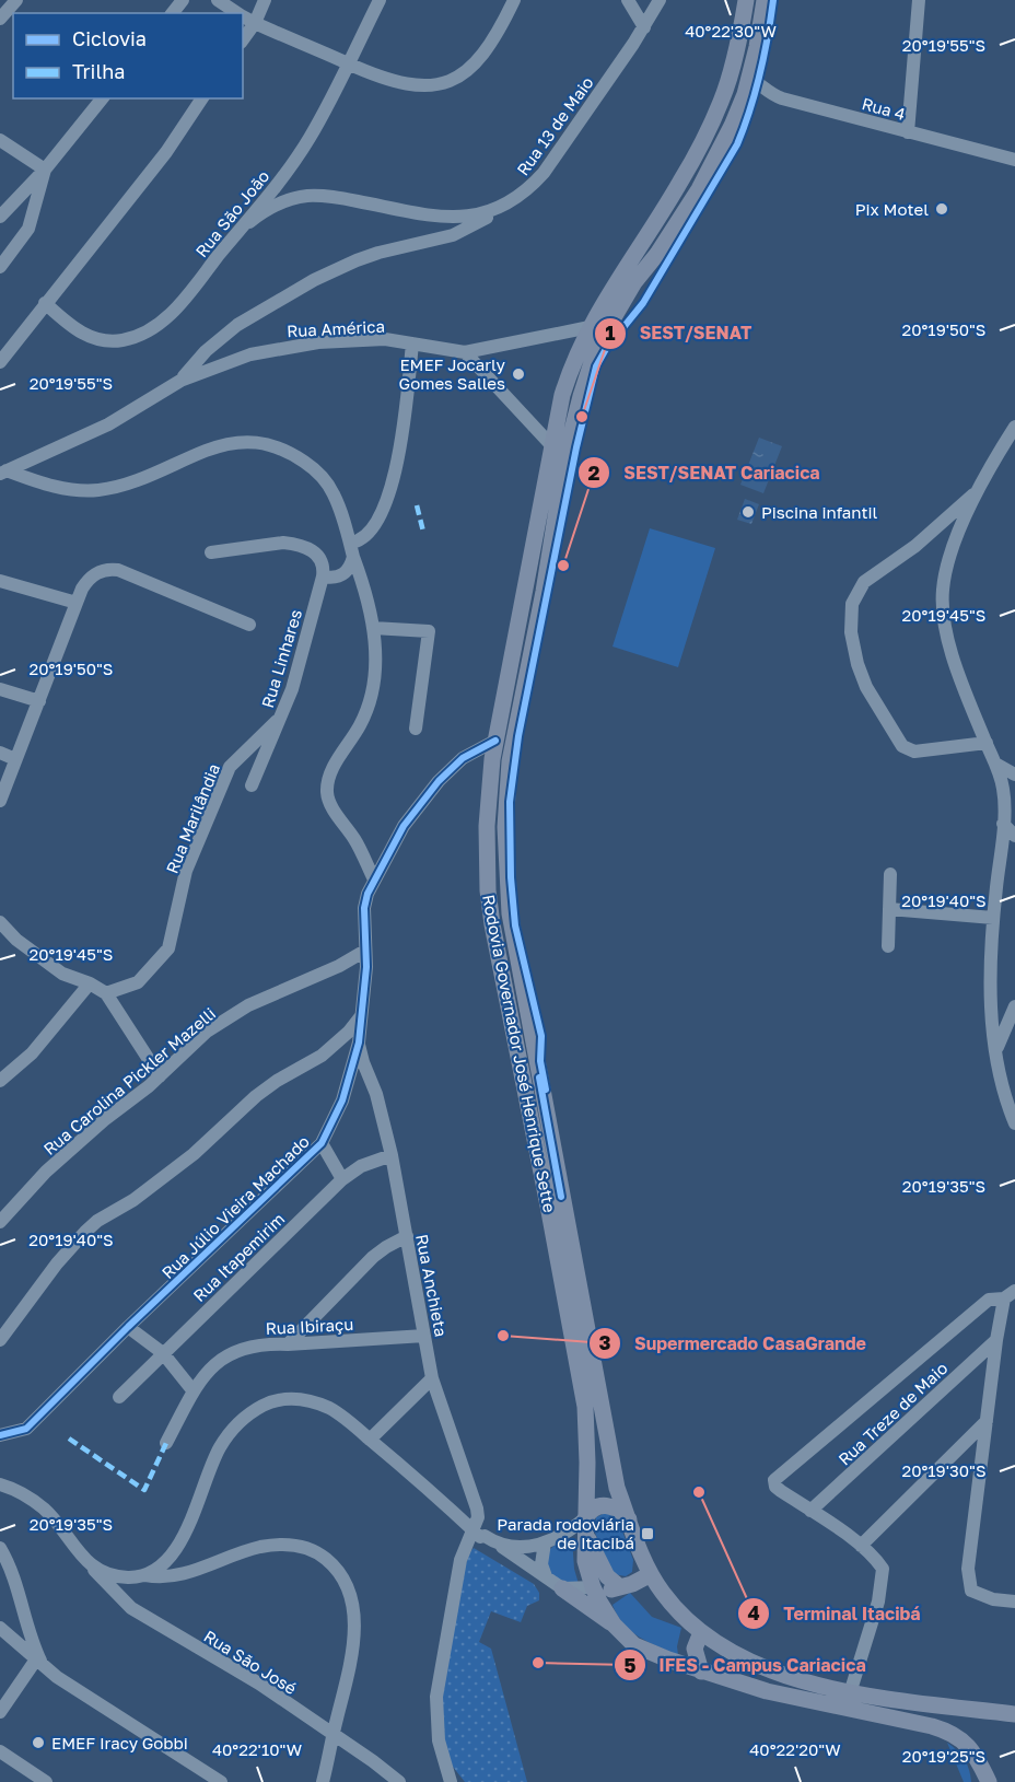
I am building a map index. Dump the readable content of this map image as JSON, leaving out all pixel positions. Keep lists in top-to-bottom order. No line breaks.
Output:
{"streets":{"main road":["Rodovia Governador José Henrique Sette"],"street":["Rua 4","Rua 13 de Maio","Rua São João","Rua América","Rua Linhares","Rua Marilândia","Rua Carolina Pickler Mazelli","Rua Júlio Vieira Machado","Rua Itapemirim","Rua Anchieta","Rua Ibiraçu","Rua Treze de Maio","Rua São José"]},"crossings":[["Rua 4","Rodovia Governador José Henrique Sette"],["Rua 13 de Maio","Rua São João"],["Rua América","Rodovia Governador José Henrique Sette"],["Rua Linhares","Rua Marilândia"],["Rodovia Governador José Henrique Sette","Rua Júlio Vieira Machado"],["Rua Carolina Pickler Mazelli","Rua Júlio Vieira Machado"],["Rua Júlio Vieira Machado","Rua Anchieta"],["Rua Itapemirim","Rua Anchieta"],["Rua Anchieta","Rua Ibiraçu"]],"places":{"other":["Pix Motel","EMEF Jocarly Gomes Salles","SEST/SENAT","Piscina infantil","SEST/SENAT Cariacica","Supermercado CasaGrande","Terminal Itacibá","IFES - Campus Cariacica","EMEF Iracy Gobbi"],"transit":["Parada rodoviária de Itacibá"]},"legend":["Ciclovia","Trilha"],"coordinates":["40°22'30\"W","20°19'55\"S","20°19'50\"S","20°19'45\"S","20°19'40\"S","20°19'35\"S","20°19'30\"S","40°22'10\"W","40°22'20\"W","20°19'25\"S"]}
